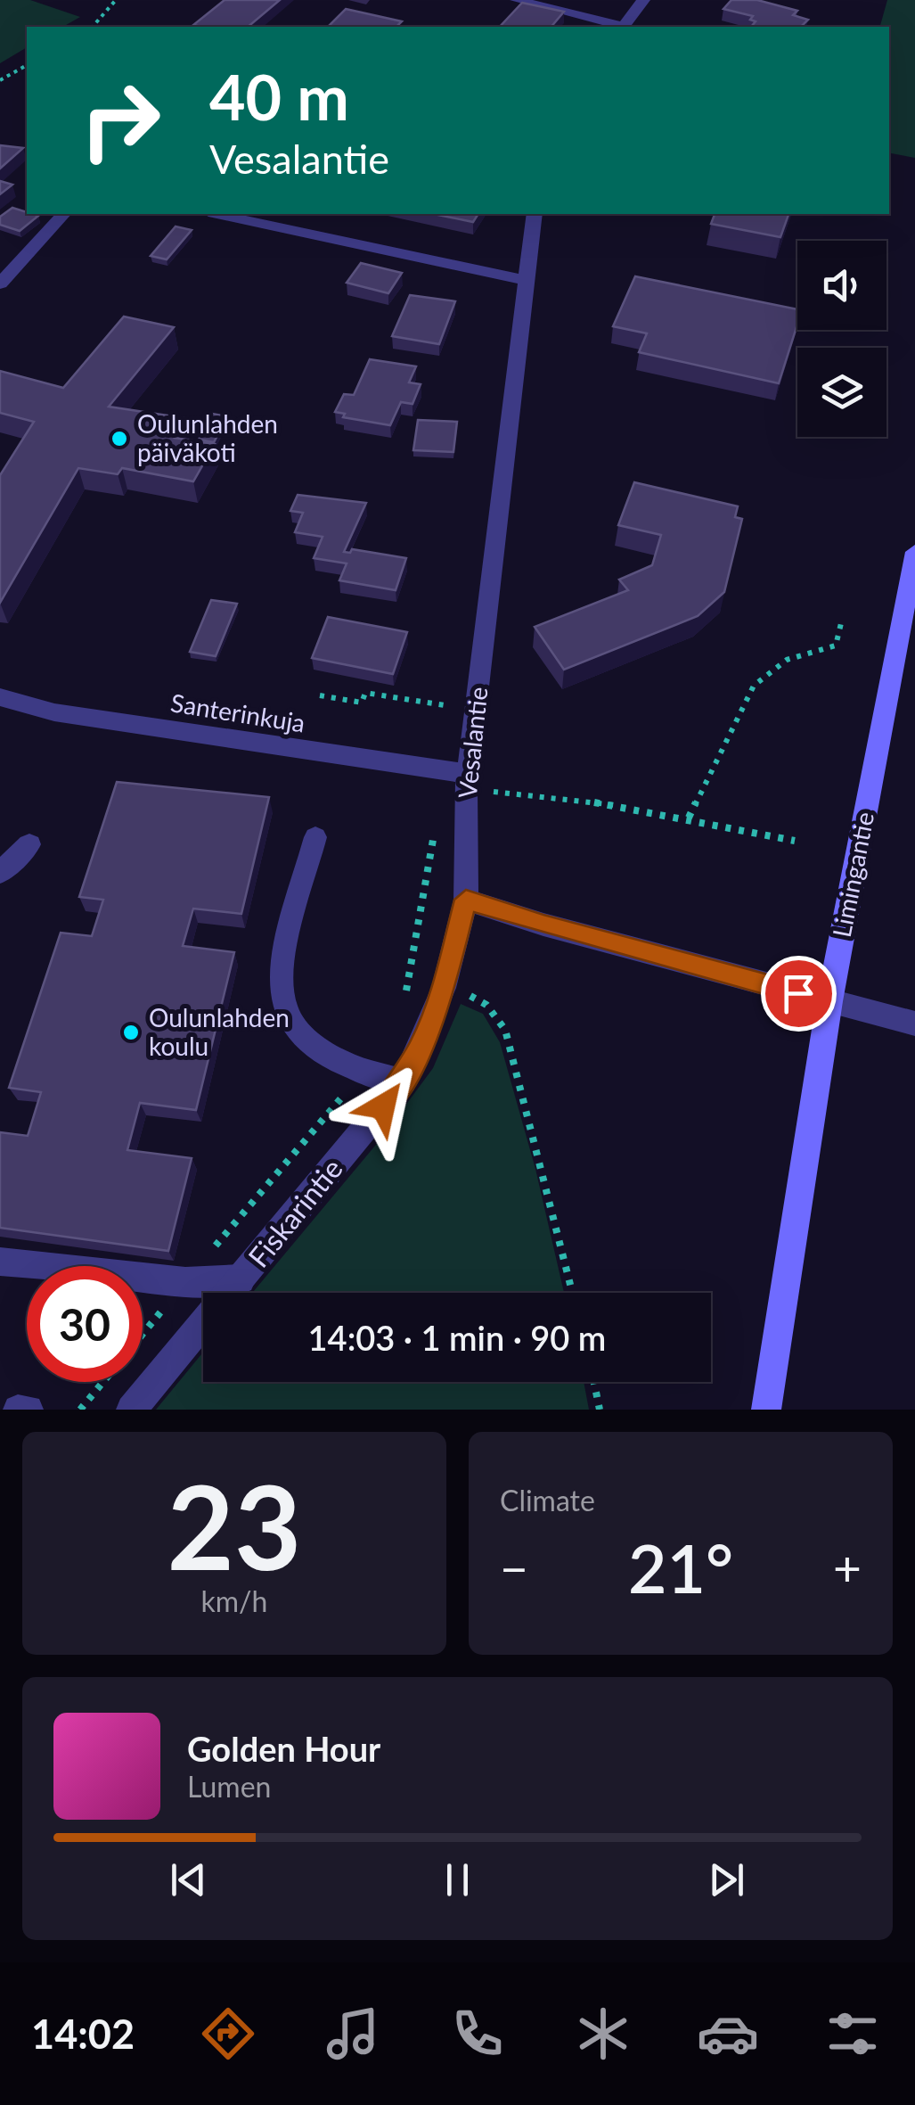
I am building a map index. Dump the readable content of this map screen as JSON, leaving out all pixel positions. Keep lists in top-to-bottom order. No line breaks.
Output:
{"streets":{"main road":["Limingantie"],"street":["Santerinkuja","Vesalantie","Fiskarintie"]},"crossings":[["Santerinkuja","Vesalantie"],["Vesalantie","Fiskarintie"]],"places":["Oulunlahden päiväkoti","Oulunlahden koulu"],"page":{"turn":["40 m","Vesalantie"],"limit":"30","trip":"14:03 · 1 min · 90 m","tile":[["23","km/h"],"Climate"],"heat":["−","21°","+"],"song":["Golden Hour","Lumen"],"tabs":"14:02"}}
